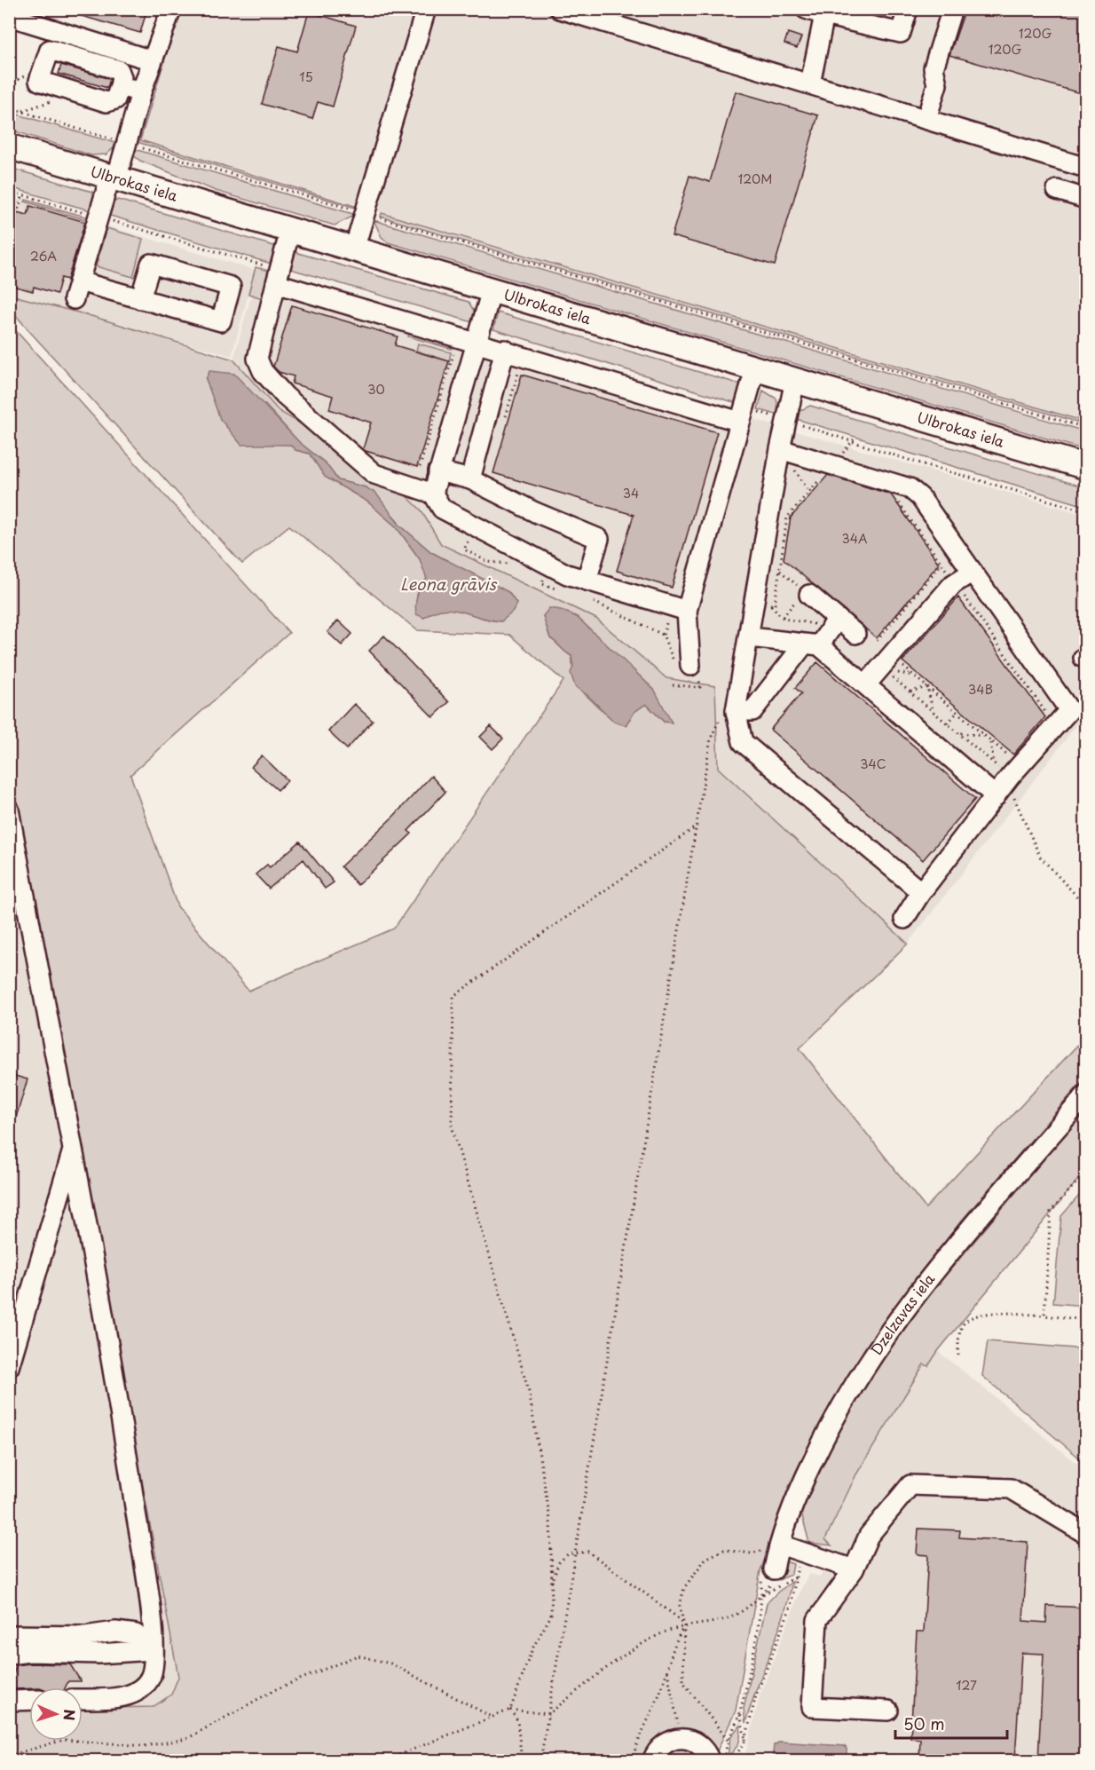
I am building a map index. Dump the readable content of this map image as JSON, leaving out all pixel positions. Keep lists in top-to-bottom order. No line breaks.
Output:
{"streets":{"main road":["Ulbrokas iela"],"street":["Dzelzavas iela"]},"water":["Leona grāvis"],"house_numbers":["120G","120G","15","120M","26A","30","34","34A","34B","34C","127"],"scale_bar":"50 m","north":"right"}
